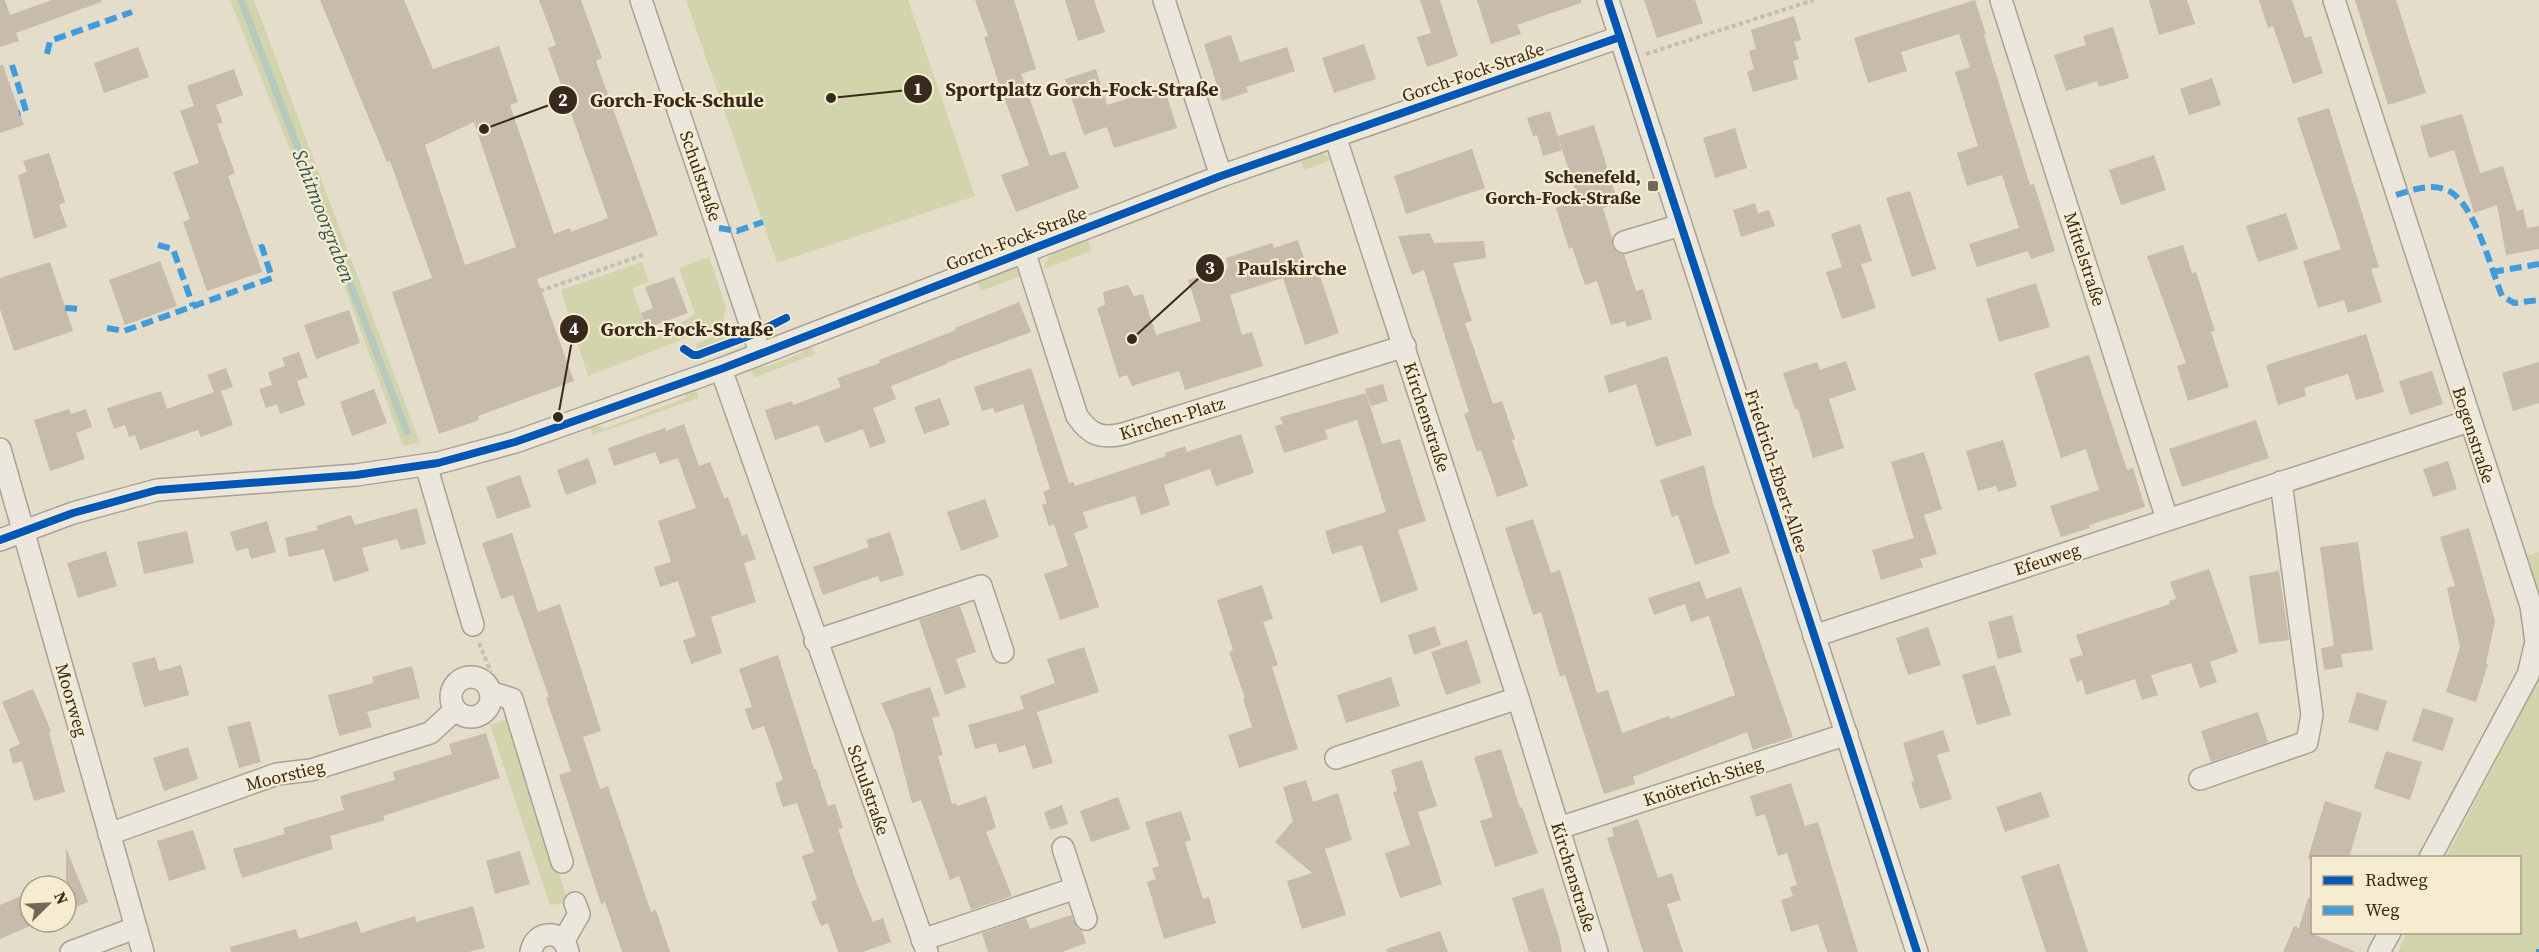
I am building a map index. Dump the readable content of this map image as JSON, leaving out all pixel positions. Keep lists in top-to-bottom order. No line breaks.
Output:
{"streets":{"street":["Gorch-Fock-Straße","Schulstraße","Mittelstraße","Kirchenstraße","Kirchen-Platz","Bogenstraße","Friedrich-Ebert-Allee","Efeuweg","Moorweg","Moorstieg","Knöterich-Stieg"]},"crossings":[["Gorch-Fock-Straße","Schulstraße"],["Gorch-Fock-Straße","Kirchenstraße"],["Gorch-Fock-Straße","Kirchen-Platz"],["Gorch-Fock-Straße","Friedrich-Ebert-Allee"],["Gorch-Fock-Straße","Moorweg"],["Mittelstraße","Efeuweg"],["Kirchenstraße","Kirchen-Platz"],["Kirchenstraße","Knöterich-Stieg"],["Bogenstraße","Efeuweg"],["Friedrich-Ebert-Allee","Efeuweg"],["Friedrich-Ebert-Allee","Knöterich-Stieg"],["Moorweg","Moorstieg"]],"water":["Schitmoorgraben"],"places":{"other":["Sportplatz Gorch-Fock-Straße","Gorch-Fock-Schule","Paulskirche","Gorch-Fock-Straße"],"transit":["Schenefeld, Gorch-Fock-Straße"]},"legend":["Radweg","Weg"],"north":"top right"}
